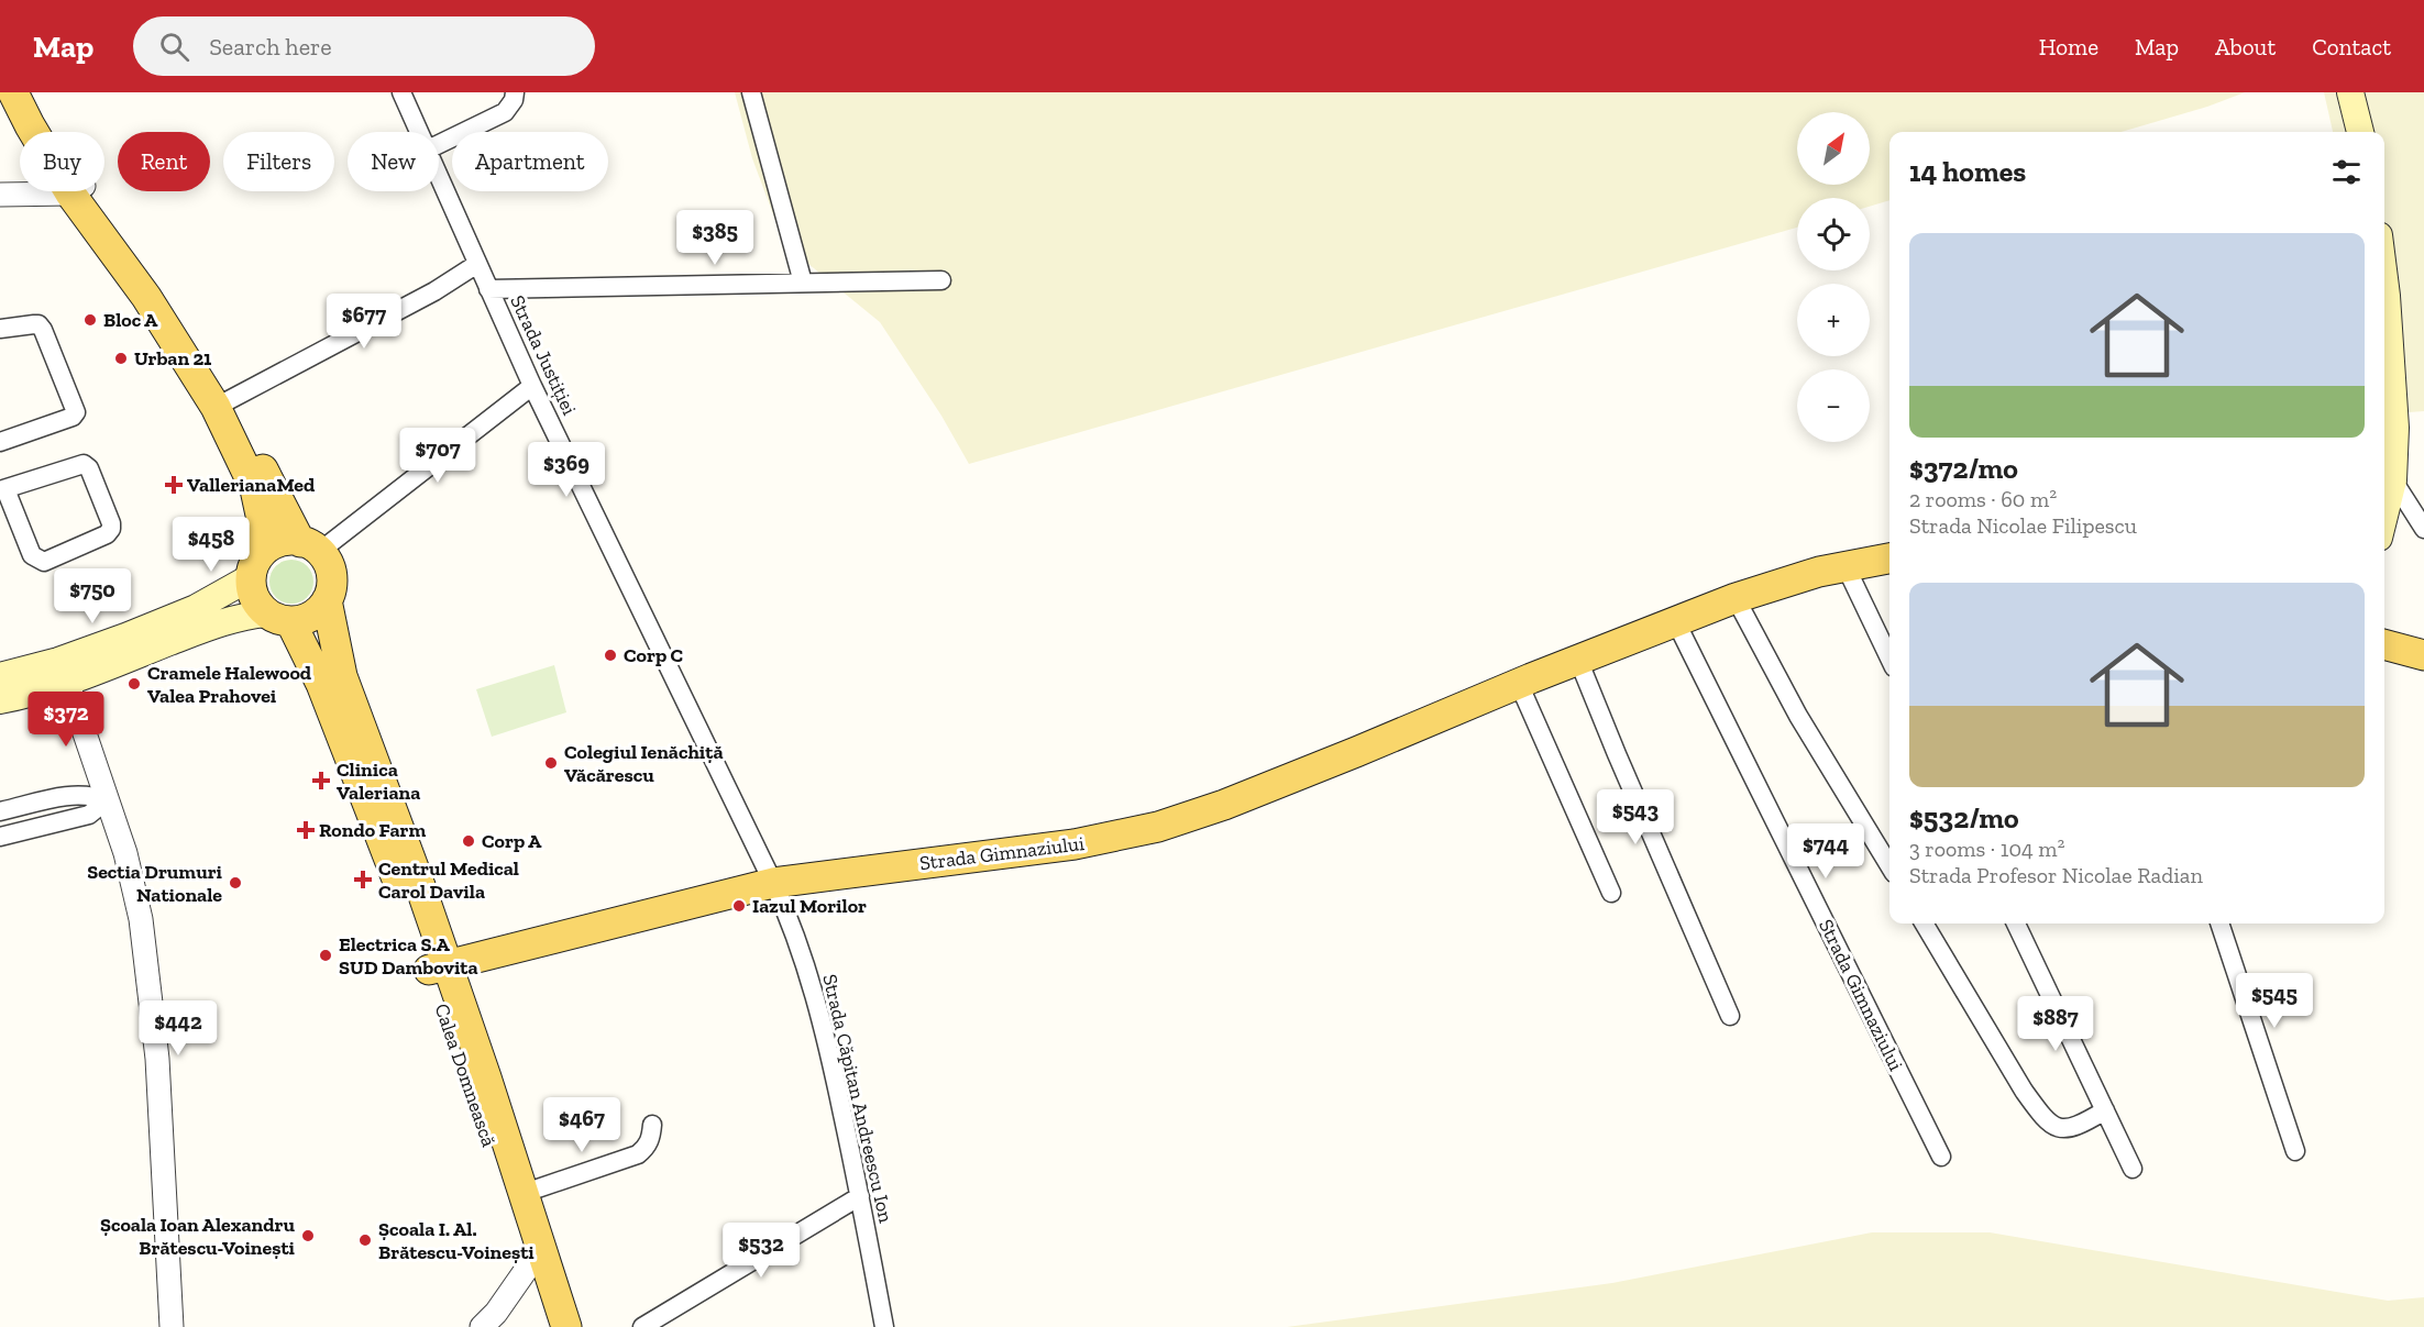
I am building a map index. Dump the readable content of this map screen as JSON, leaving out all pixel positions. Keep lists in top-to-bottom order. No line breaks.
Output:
{"streets":{"main road":["Strada Gimnaziului","Calea Domnească"],"street":["Strada Justiției","Strada Căpitan Andreescu Ion"]},"crossings":[["Strada Justiției","Strada Gimnaziului"],["Strada Justiției","Strada Căpitan Andreescu Ion"],["Strada Gimnaziului","Calea Domnească"],["Strada Gimnaziului","Strada Căpitan Andreescu Ion"]],"places":{"other":["Bloc A","Urban 21","Corp C","Cramele Halewood Valea Prahovei","Colegiul Ienăchiță Văcărescu","Corp A","Sectia Drumuri Nationale","Iazul Morilor","Electrica S.A SUD Dambovita","Școala Ioan Alexandru Brătescu-Voinești","Școala I. Al. Brătescu-Voinești"],"health":["VallerianaMed","Clinica Valeriana","Rondo Farm","Centrul Medical Carol Davila"]},"north":"top right","page":{"header":"Map","search":"Search here","nav":["Home","Map","About","Contact"],"map_buttons":["+","−"],"chip":["Buy","Rent","Filters","New","Apartment"],"heading":"14 homes","price":["$385","$677","$707","$369","$458","$750","$372","$543","$744","$545","$887","$442","$467","$532"],"list":[{"name":"$372/mo","note":"2 rooms · 60 m² · Strada Nicolae Filipescu"},{"name":"$532/mo","note":"3 rooms · 104 m² · Strada Profesor Nicolae Radian"}]}}
